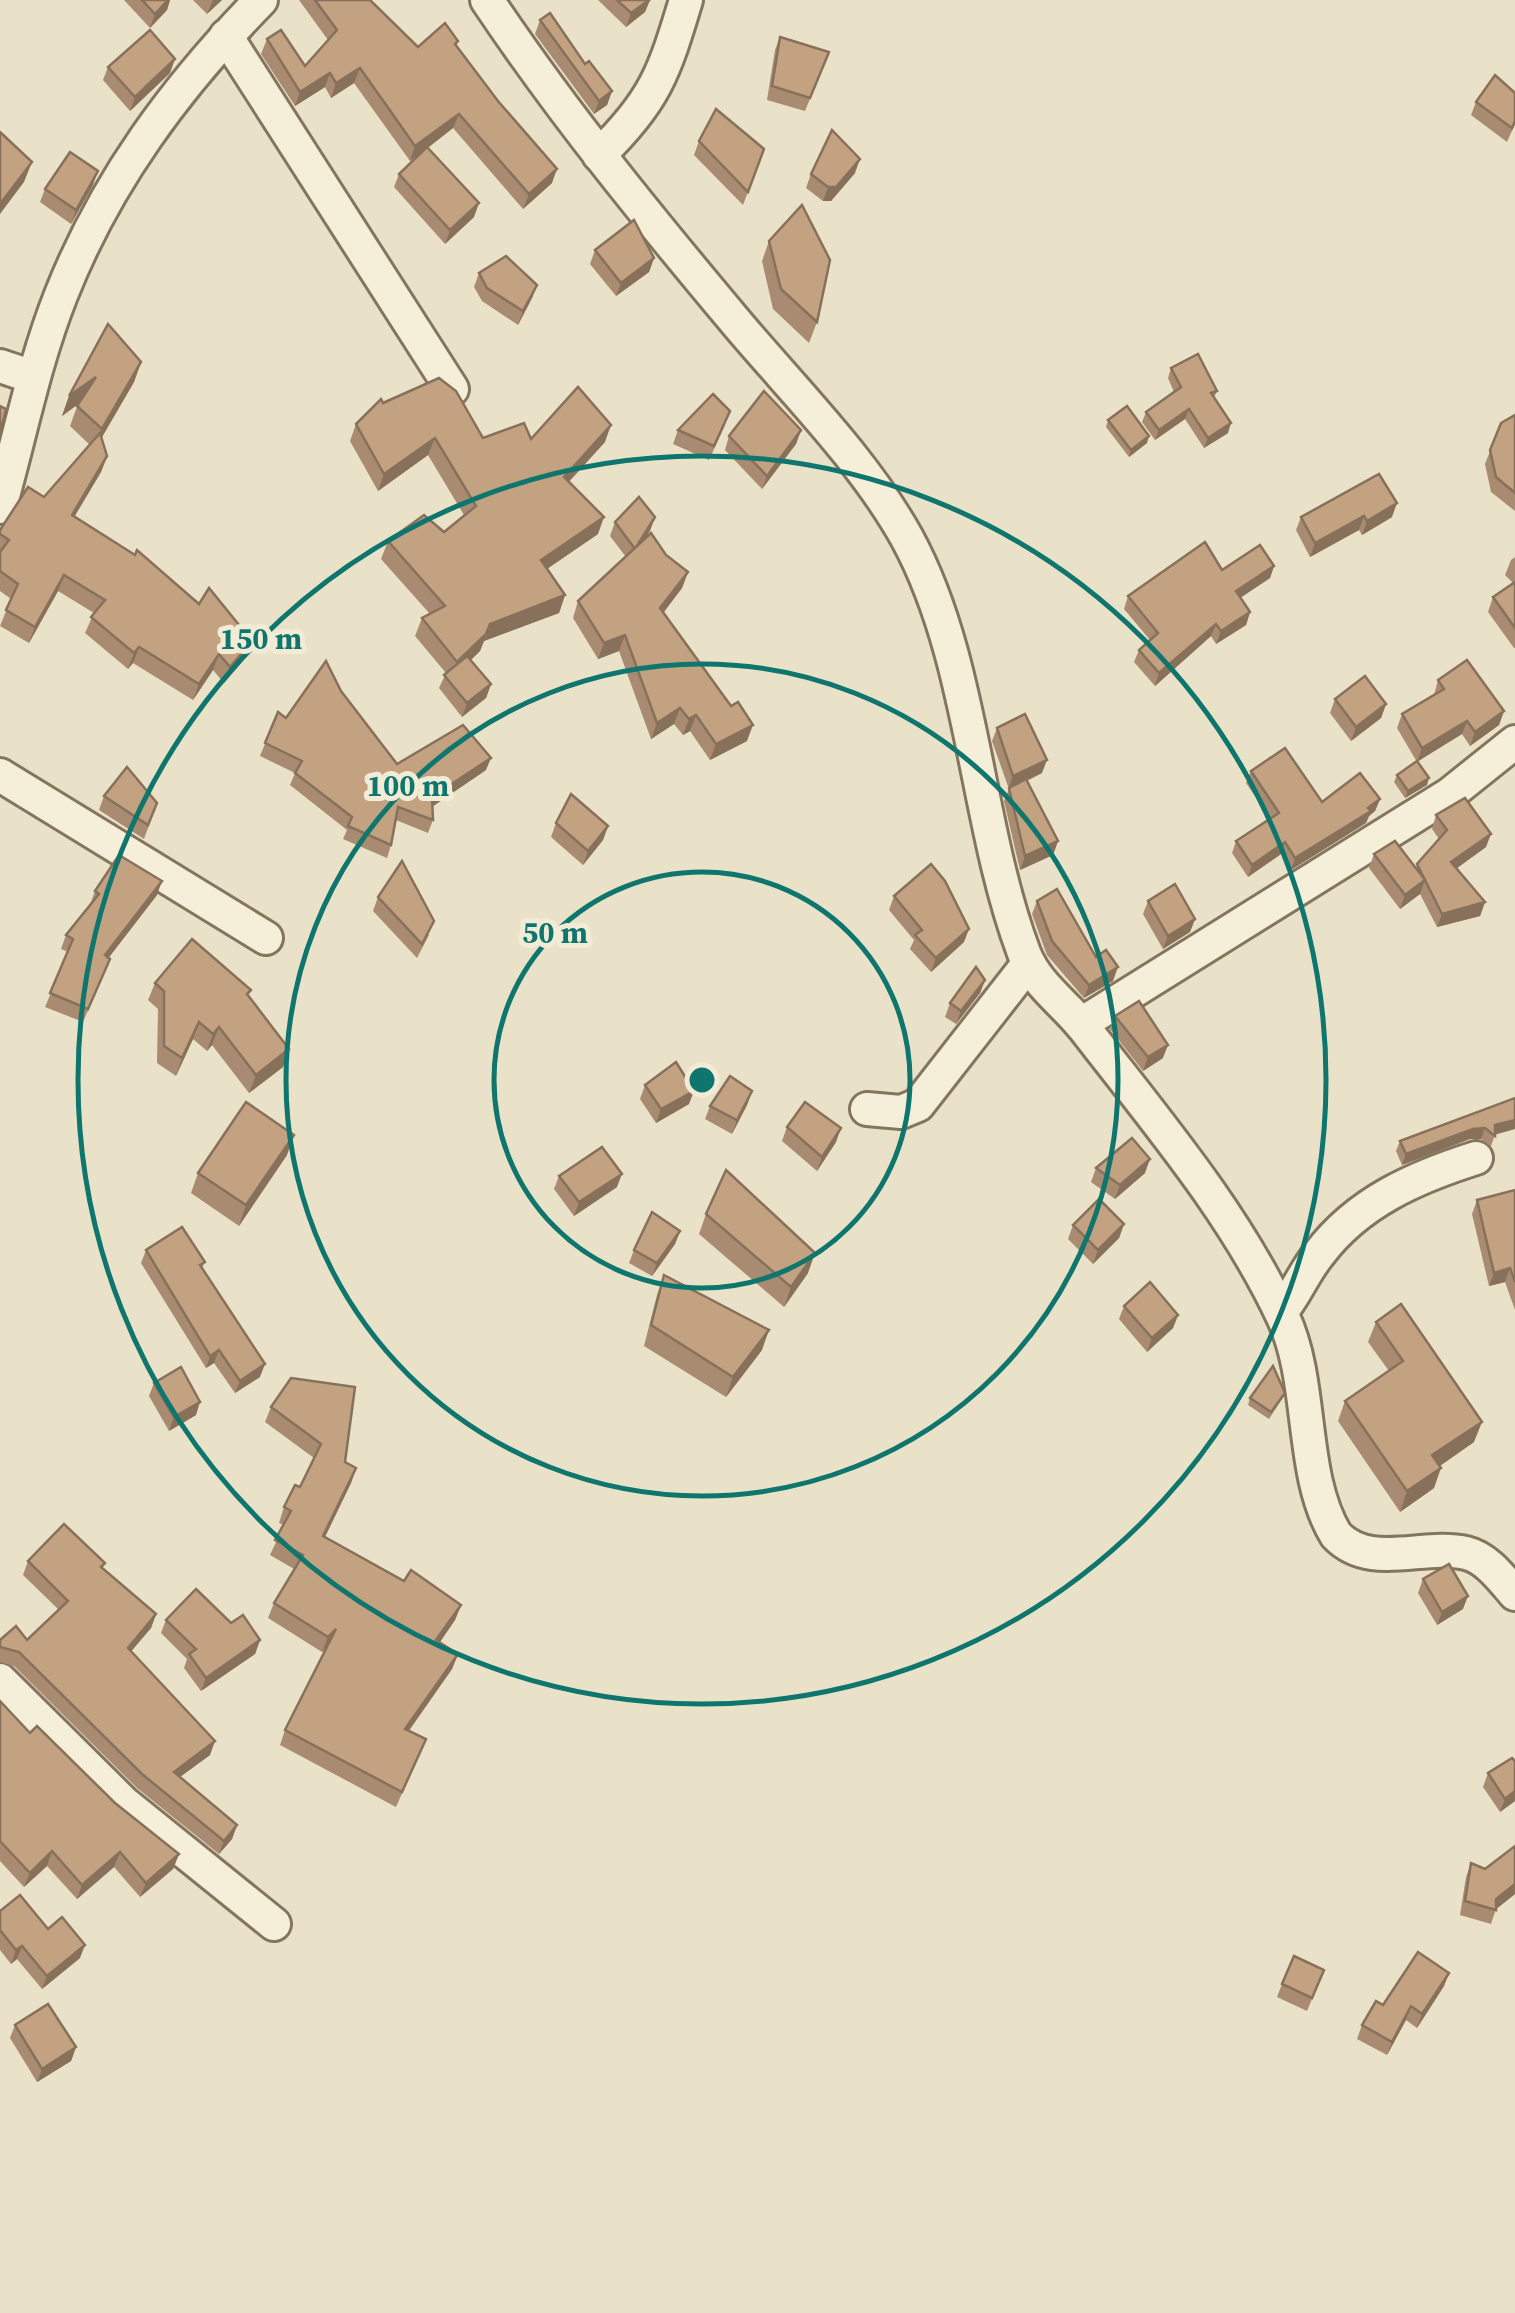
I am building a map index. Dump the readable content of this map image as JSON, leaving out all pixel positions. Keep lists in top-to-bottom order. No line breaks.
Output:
{"rings":["150 m","100 m","50 m"]}
